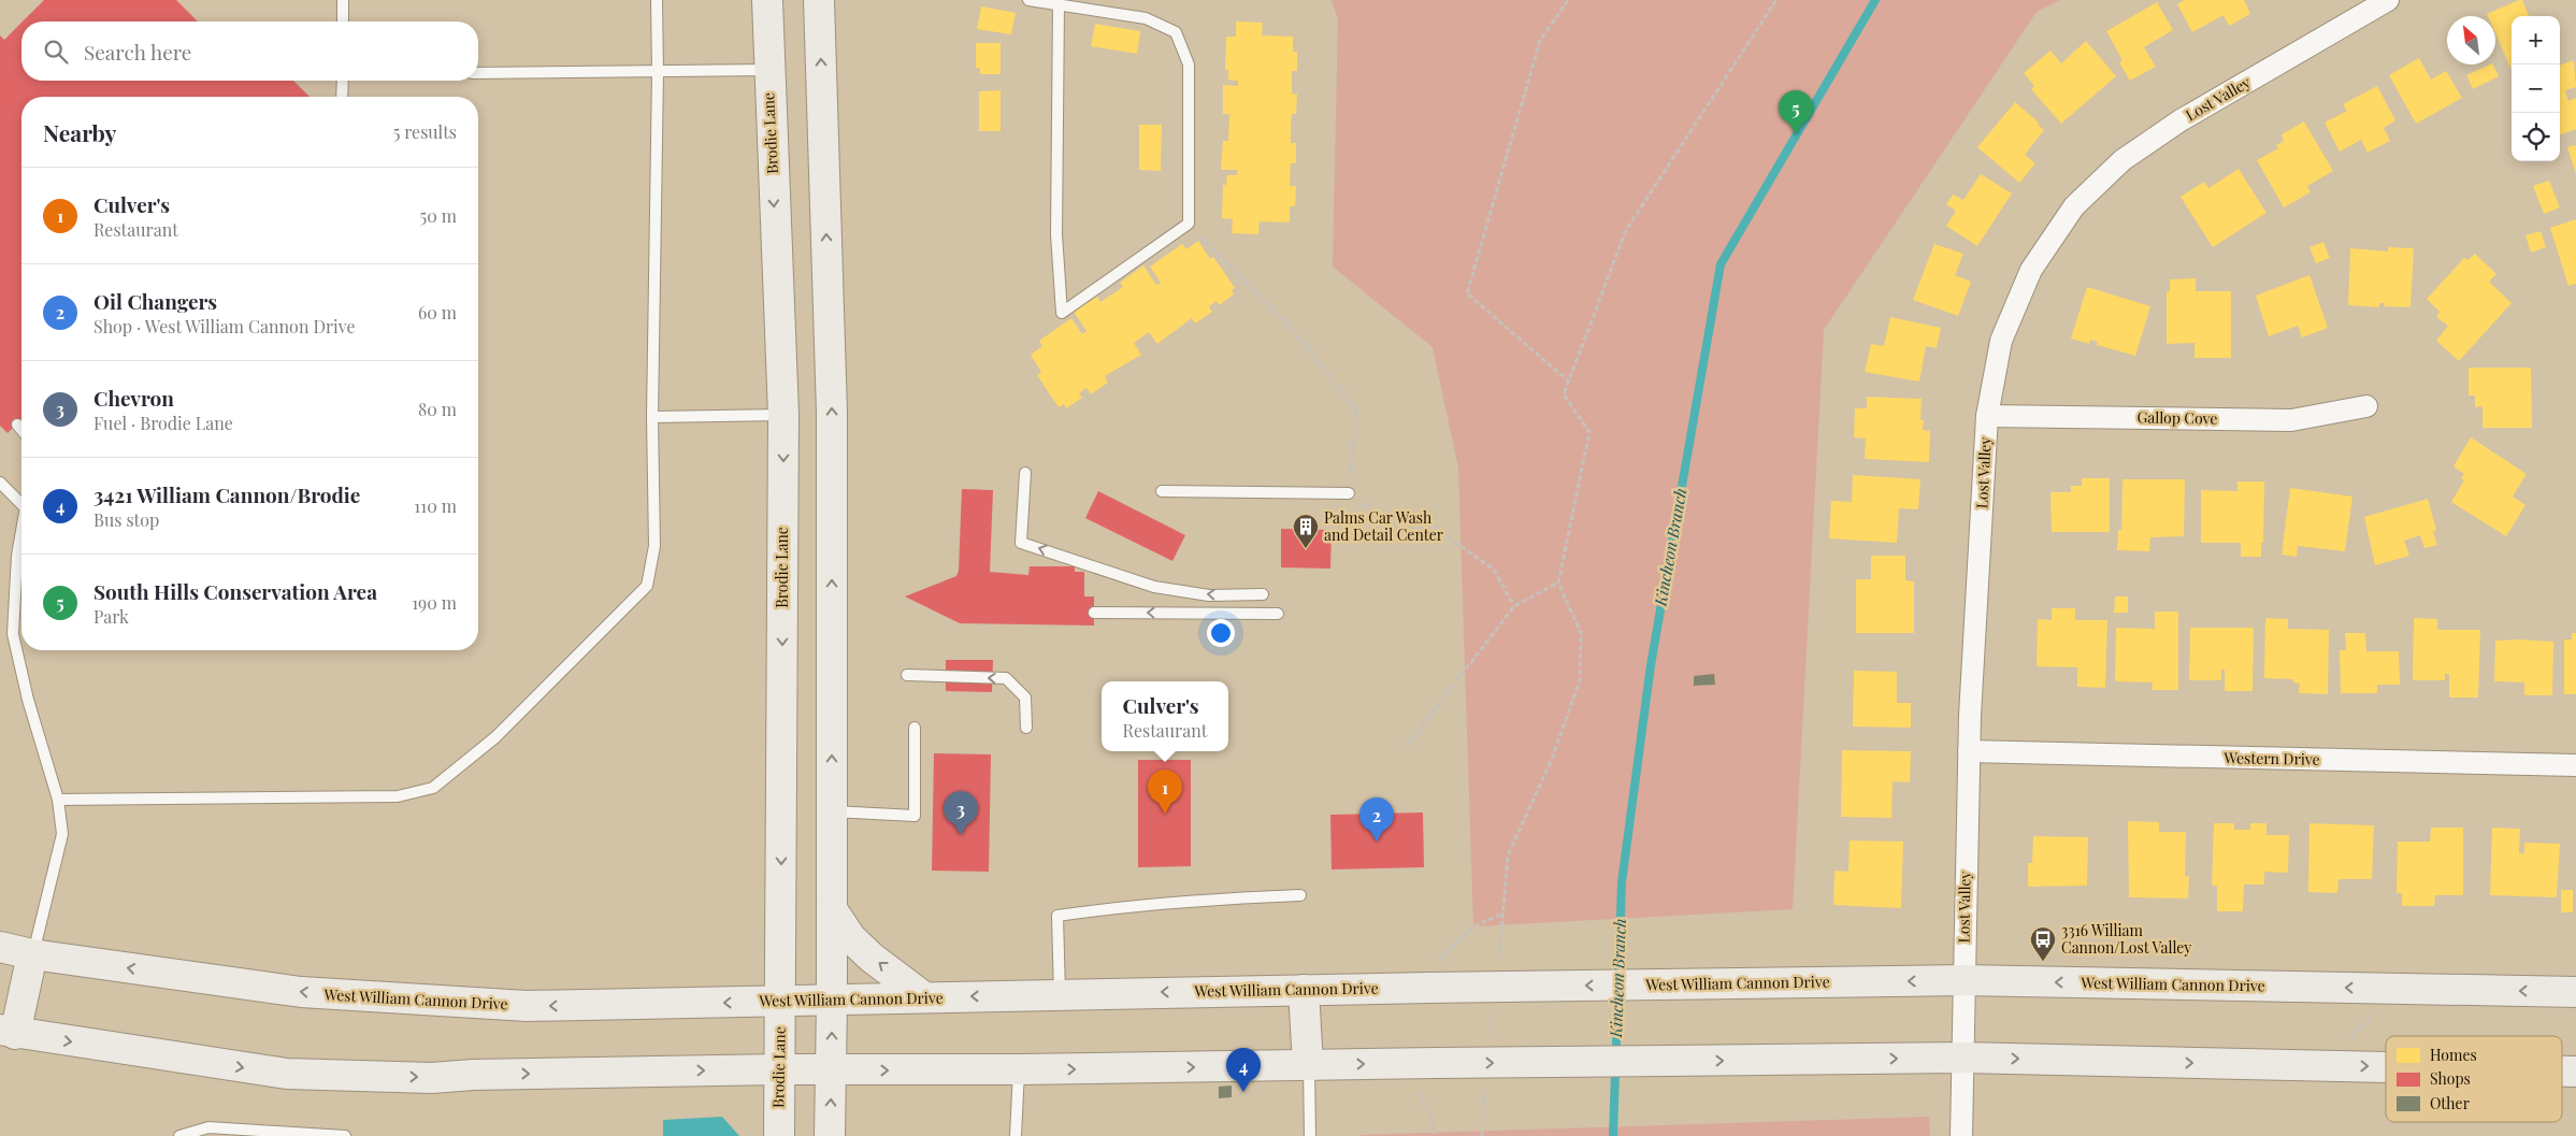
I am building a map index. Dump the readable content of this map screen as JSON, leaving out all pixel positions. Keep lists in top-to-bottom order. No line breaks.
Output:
{"streets":{"main road":["Brodie Lane","West William Cannon Drive"],"street":["Lost Valley","Gallop Cove","Western Drive"]},"crossings":[["Lost Valley","Gallop Cove"],["Lost Valley","Western Drive"],["Lost Valley","West William Cannon Drive"],["Brodie Lane","West William Cannon Drive"]],"water":["Kincheon Branch"],"places":{"building":["Palms Car Wash and Detail Center"],"bus stop":["3316 William Cannon/Lost Valley"]},"legend":["Homes","Shops","Other"],"north":"top left","page":{"map_buttons":["+","−"],"search":"Search here","pins":["5","1","3","2","4"],"heading":["Nearby","5 results"],"list":[{"mark":"1","name":"Culver's","note":"Restaurant","value":"50 m"},{"mark":"2","name":"Oil Changers","note":"Shop · West William Cannon Drive","value":"60 m"},{"mark":"3","name":"Chevron","note":"Fuel · Brodie Lane","value":"80 m"},{"mark":"4","name":"3421 William Cannon/Brodie","note":"Bus stop","value":"110 m"},{"mark":"5","name":"South Hills Conservation Area","note":"Park","value":"190 m"}],"popup":["Culver's","Restaurant"]}}
